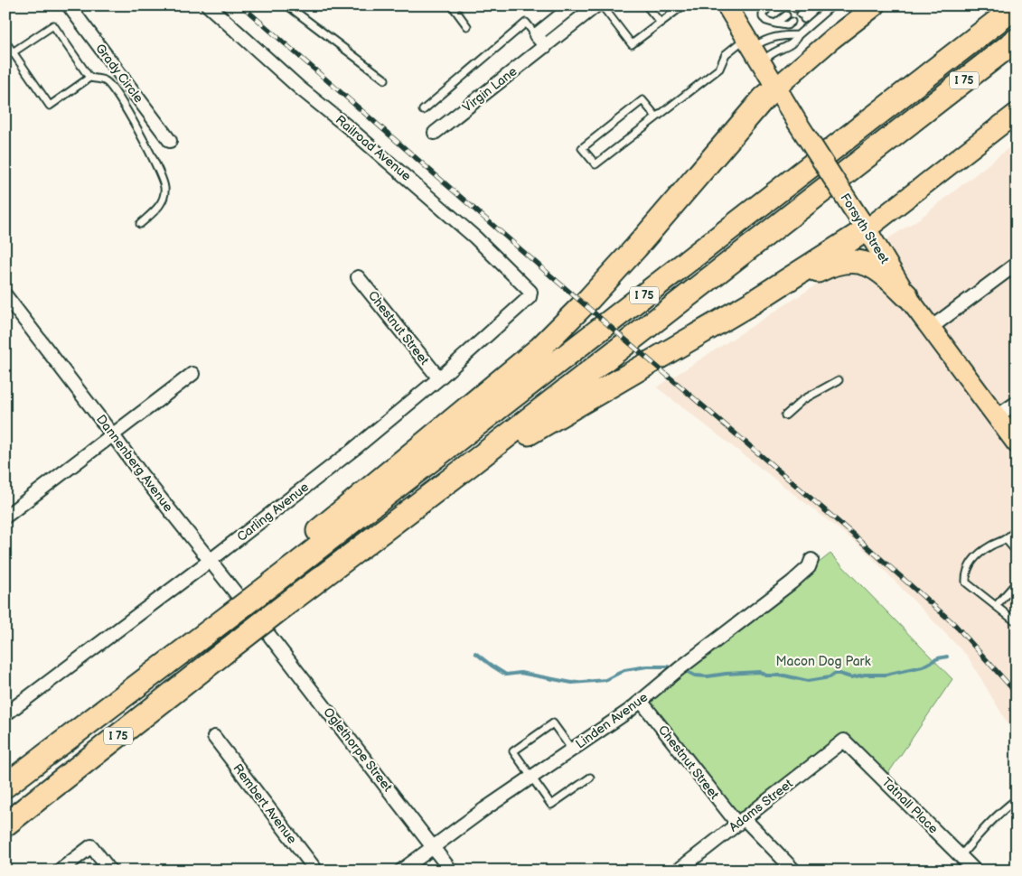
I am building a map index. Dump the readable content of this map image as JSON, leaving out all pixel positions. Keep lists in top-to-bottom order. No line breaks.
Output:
{"streets":{"highway":["I 75"],"main road":["Forsyth Street"],"street":["Grady Circle","Virgin Lane","Railroad Avenue","Chestnut Street","Dannenberg Avenue","Carling Avenue","Linden Avenue","Oglethorpe Street","Rembert Avenue","Adams Street","Tatnall Place"]},"crossings":[["Railroad Avenue","Carling Avenue"],["Chestnut Street","Carling Avenue"],["Chestnut Street","Linden Avenue"],["Chestnut Street","Adams Street"],["Dannenberg Avenue","Carling Avenue"],["Dannenberg Avenue","Oglethorpe Street"],["Linden Avenue","Oglethorpe Street"],["Adams Street","Tatnall Place"]],"parks":["Macon Dog Park"]}
